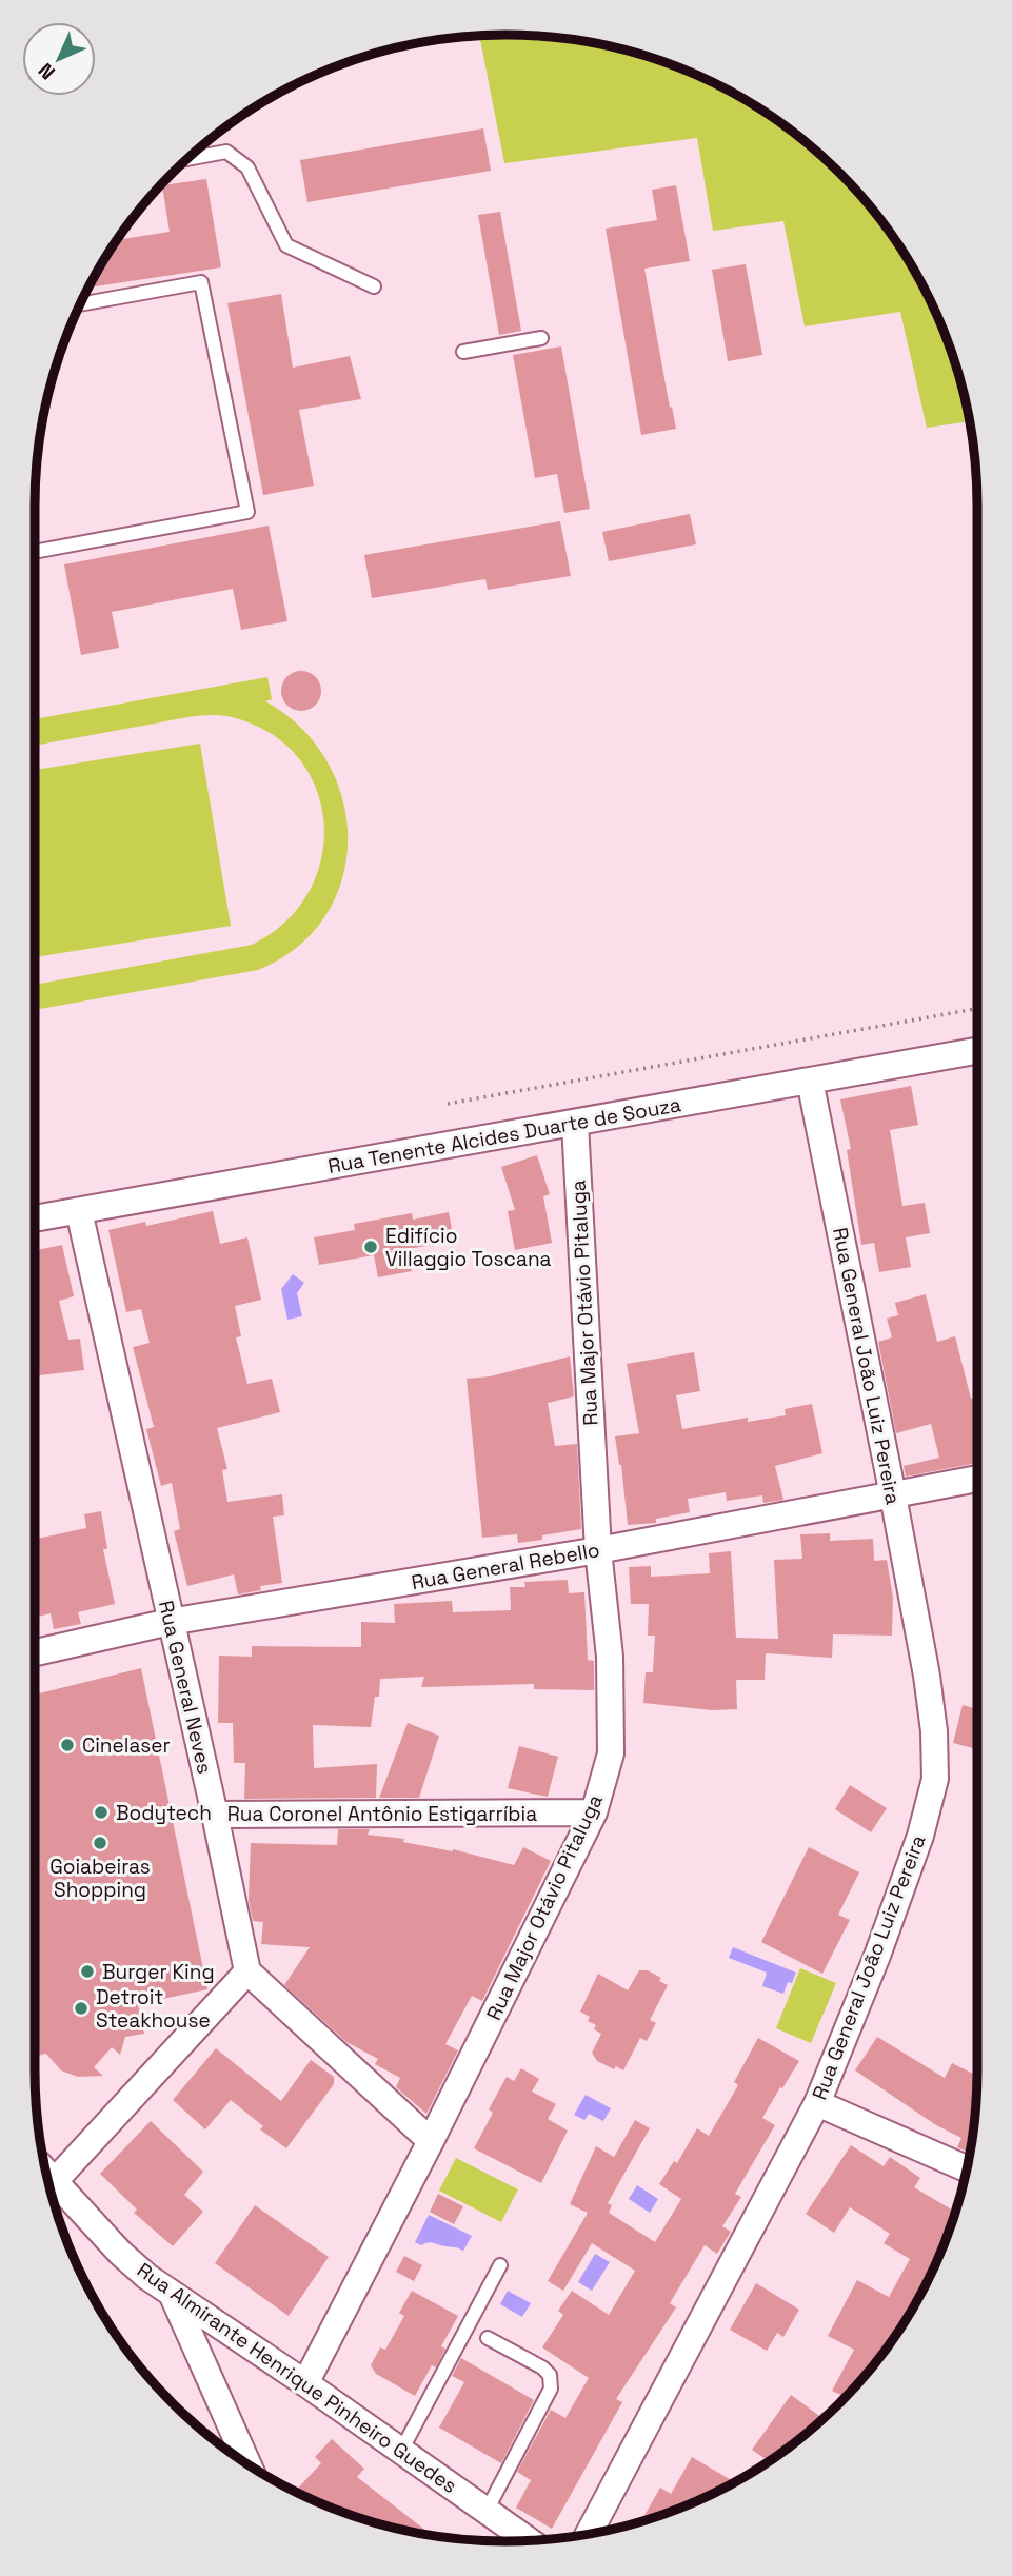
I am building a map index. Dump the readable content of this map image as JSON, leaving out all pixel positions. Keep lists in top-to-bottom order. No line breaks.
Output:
{"streets":{"street":["Rua Tenente Alcides Duarte de Souza","Rua Major Otávio Pitaluga","Rua General João Luiz Pereira","Rua General Rebello","Rua General Neves","Rua Coronel Antônio Estigarríbia","Rua Almirante Henrique Pinheiro Guedes"]},"crossings":[["Rua Tenente Alcides Duarte de Souza","Rua Major Otávio Pitaluga"],["Rua Tenente Alcides Duarte de Souza","Rua General João Luiz Pereira"],["Rua Tenente Alcides Duarte de Souza","Rua General Neves"],["Rua Major Otávio Pitaluga","Rua General Rebello"],["Rua Major Otávio Pitaluga","Rua Coronel Antônio Estigarríbia"],["Rua Major Otávio Pitaluga","Rua Almirante Henrique Pinheiro Guedes"],["Rua General João Luiz Pereira","Rua General Rebello"],["Rua General Rebello","Rua General Neves"],["Rua General Neves","Rua Coronel Antônio Estigarríbia"]],"places":["Edifício Villaggio Toscana","Cinelaser","Bodytech","Goiabeiras Shopping","Burger King","Detroit Steakhouse"],"north":"bottom left"}
